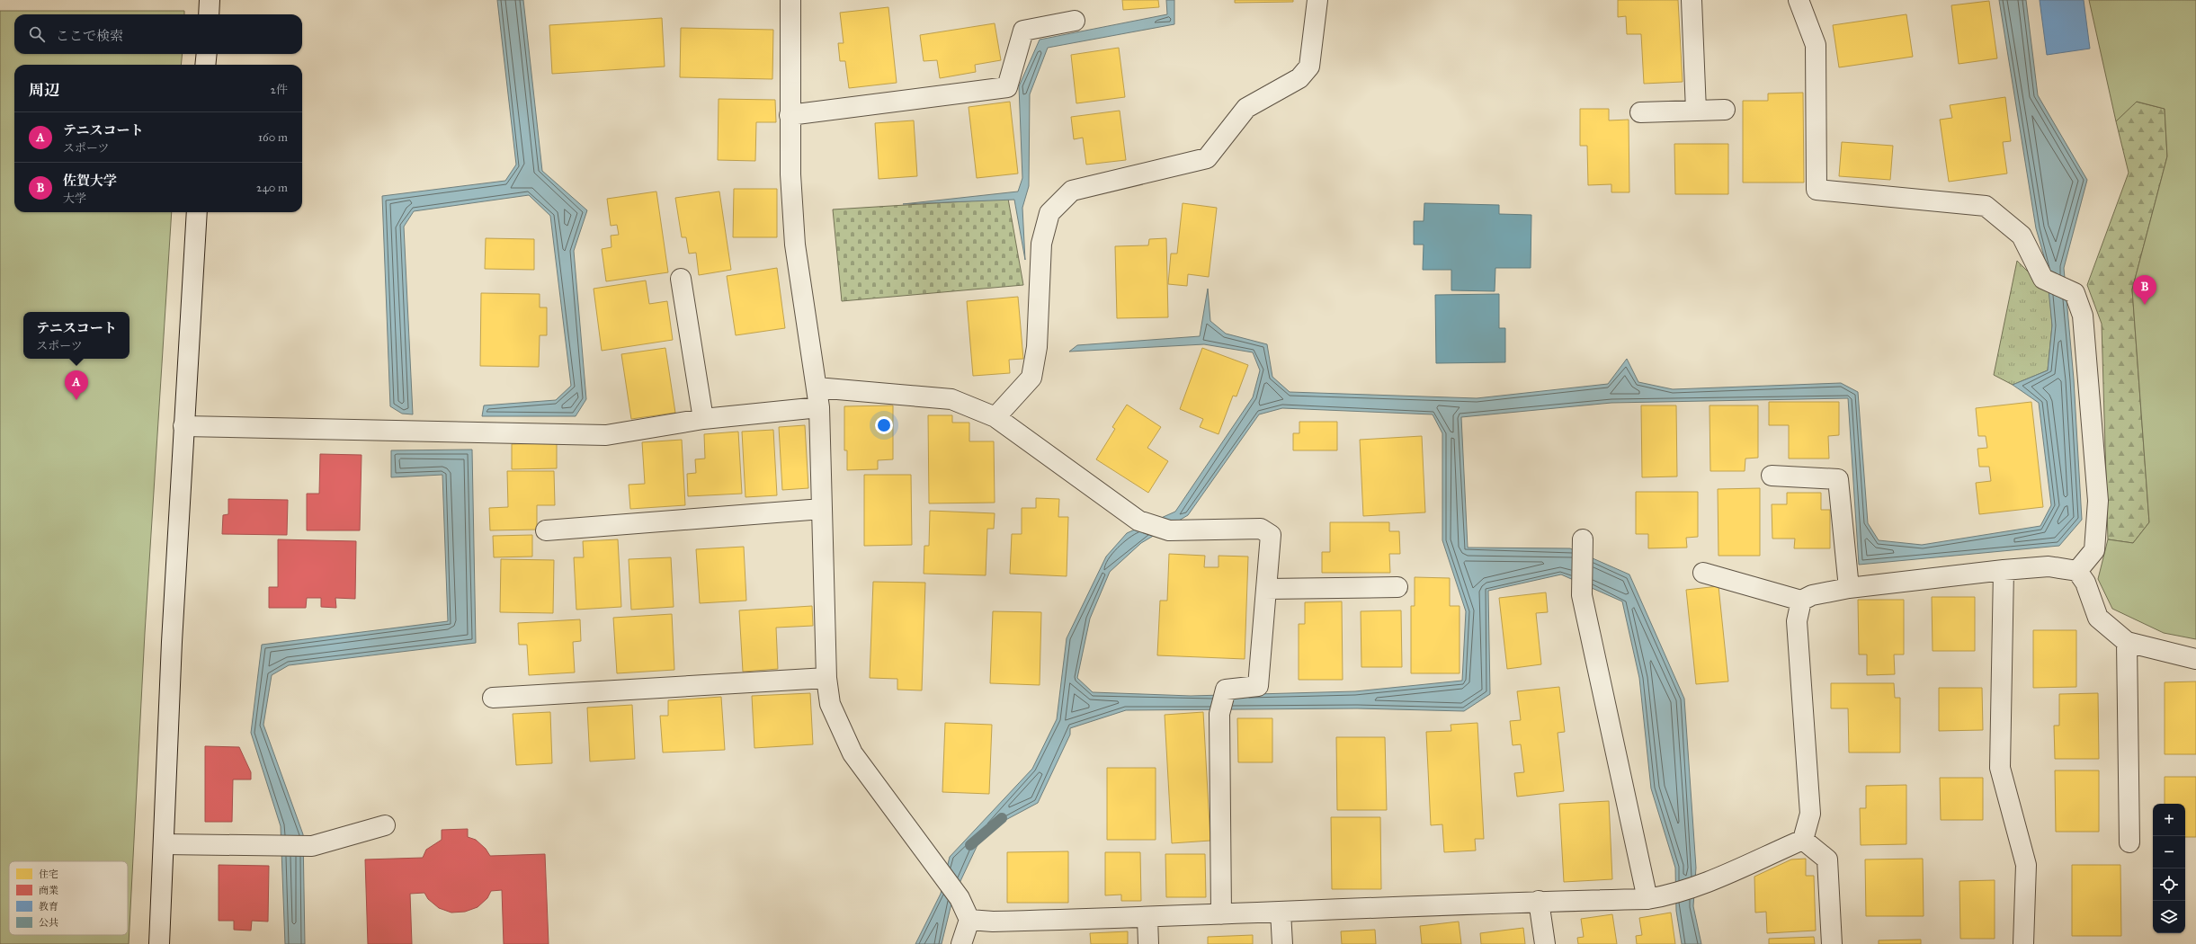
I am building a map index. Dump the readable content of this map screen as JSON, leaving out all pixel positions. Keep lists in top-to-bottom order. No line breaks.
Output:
{"legend":["住宅","商業","教育","公共"],"page":{"search":"ここで検索","heading":["周辺","2件"],"list":[{"mark":"A","name":"テニスコート","note":"スポーツ","value":"160 m"},{"mark":"B","name":"佐賀大学","note":"大学","value":"240 m"}],"pins":["B","A"],"popup":["テニスコート","スポーツ"],"map_buttons":["+","−"]}}
